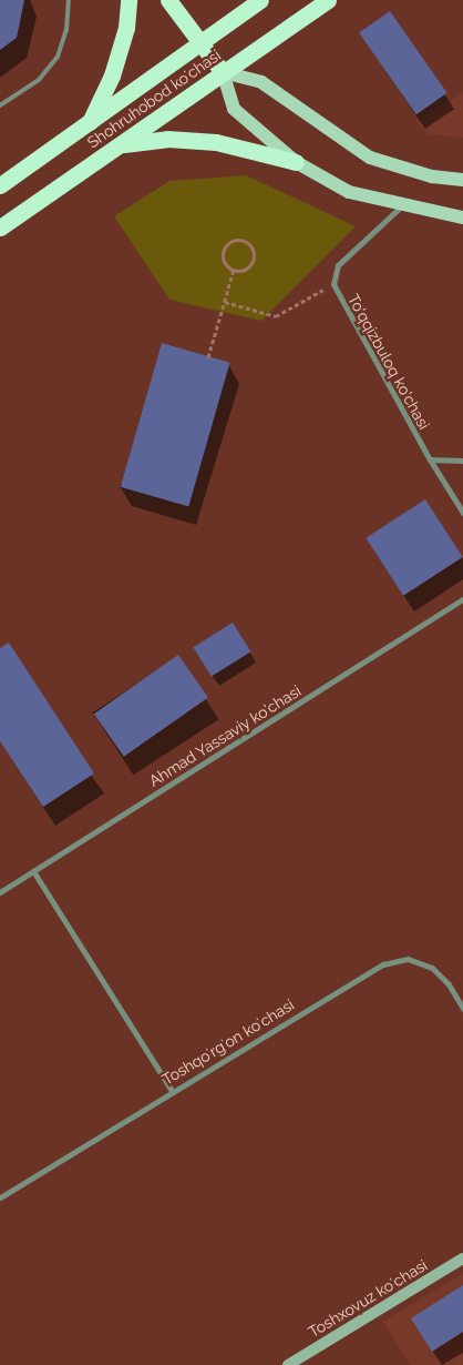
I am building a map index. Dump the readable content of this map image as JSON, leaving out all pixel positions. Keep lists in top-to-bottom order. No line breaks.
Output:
{"streets":{"highway":["Shohruhobod koʻchasi"],"street":["To'qqizbuloq ko'chasi","Ahmad Yassaviy ko'chasi","Toshqoʻrgʻon koʻchasi","Toshxovuz koʻchasi"]}}
